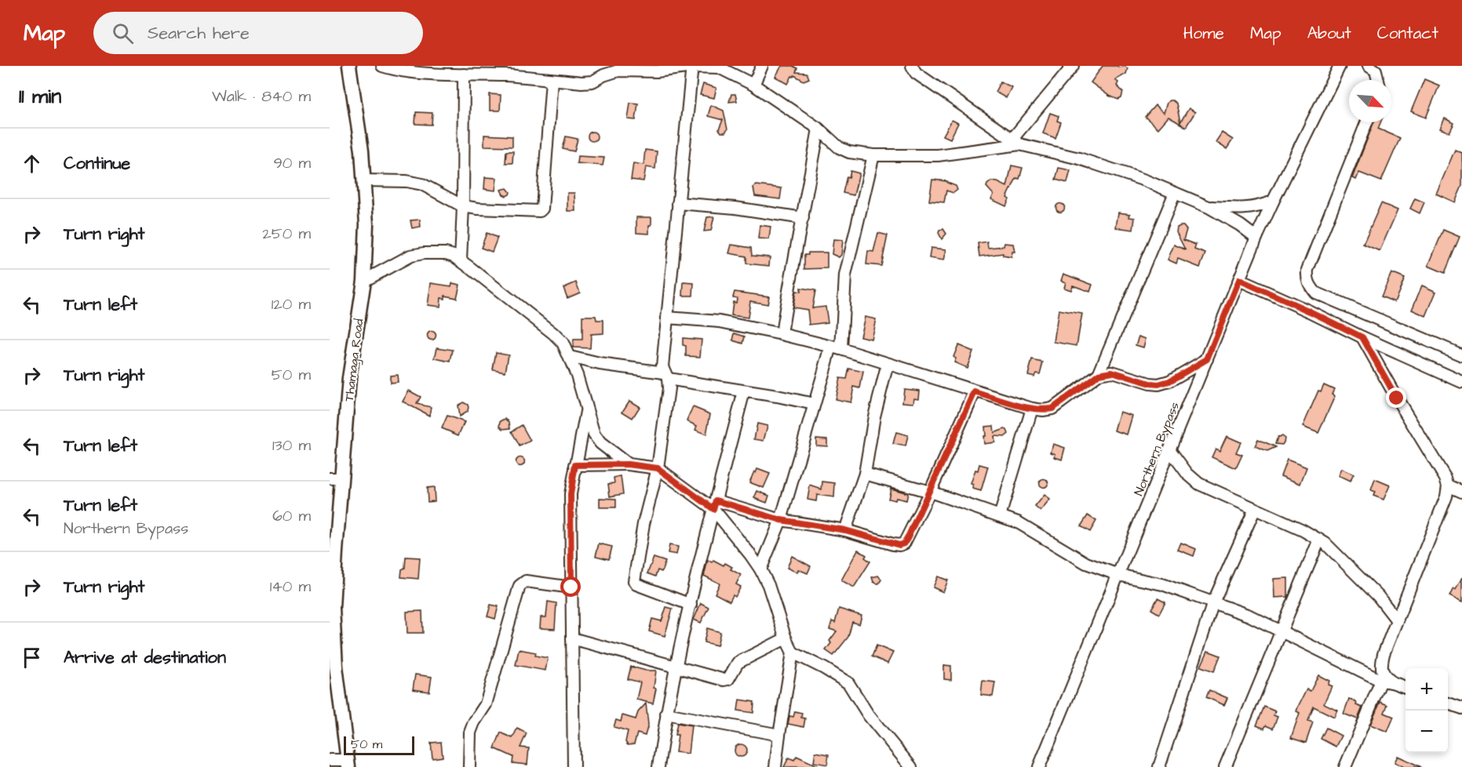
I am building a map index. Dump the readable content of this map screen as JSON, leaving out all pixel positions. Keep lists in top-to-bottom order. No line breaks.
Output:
{"streets":{"main road":["Thamaga Road"],"street":["Northern Bypass"]},"scale_bar":"50 m","north":"bottom right","page":{"header":"Map","search":"Search here","nav":["Home","Map","About","Contact"],"heading":["11 min","Walk · 840 m"],"list":[["Continue","90 m"],["Turn right","250 m"],["Turn left","120 m"],["Turn right","50 m"],["Turn left","130 m"],["Turn left","Northern Bypass","60 m"],["Turn right","140 m"],"Arrive at destination"],"map_buttons":["+","−"],"scale":"50 m"}}
